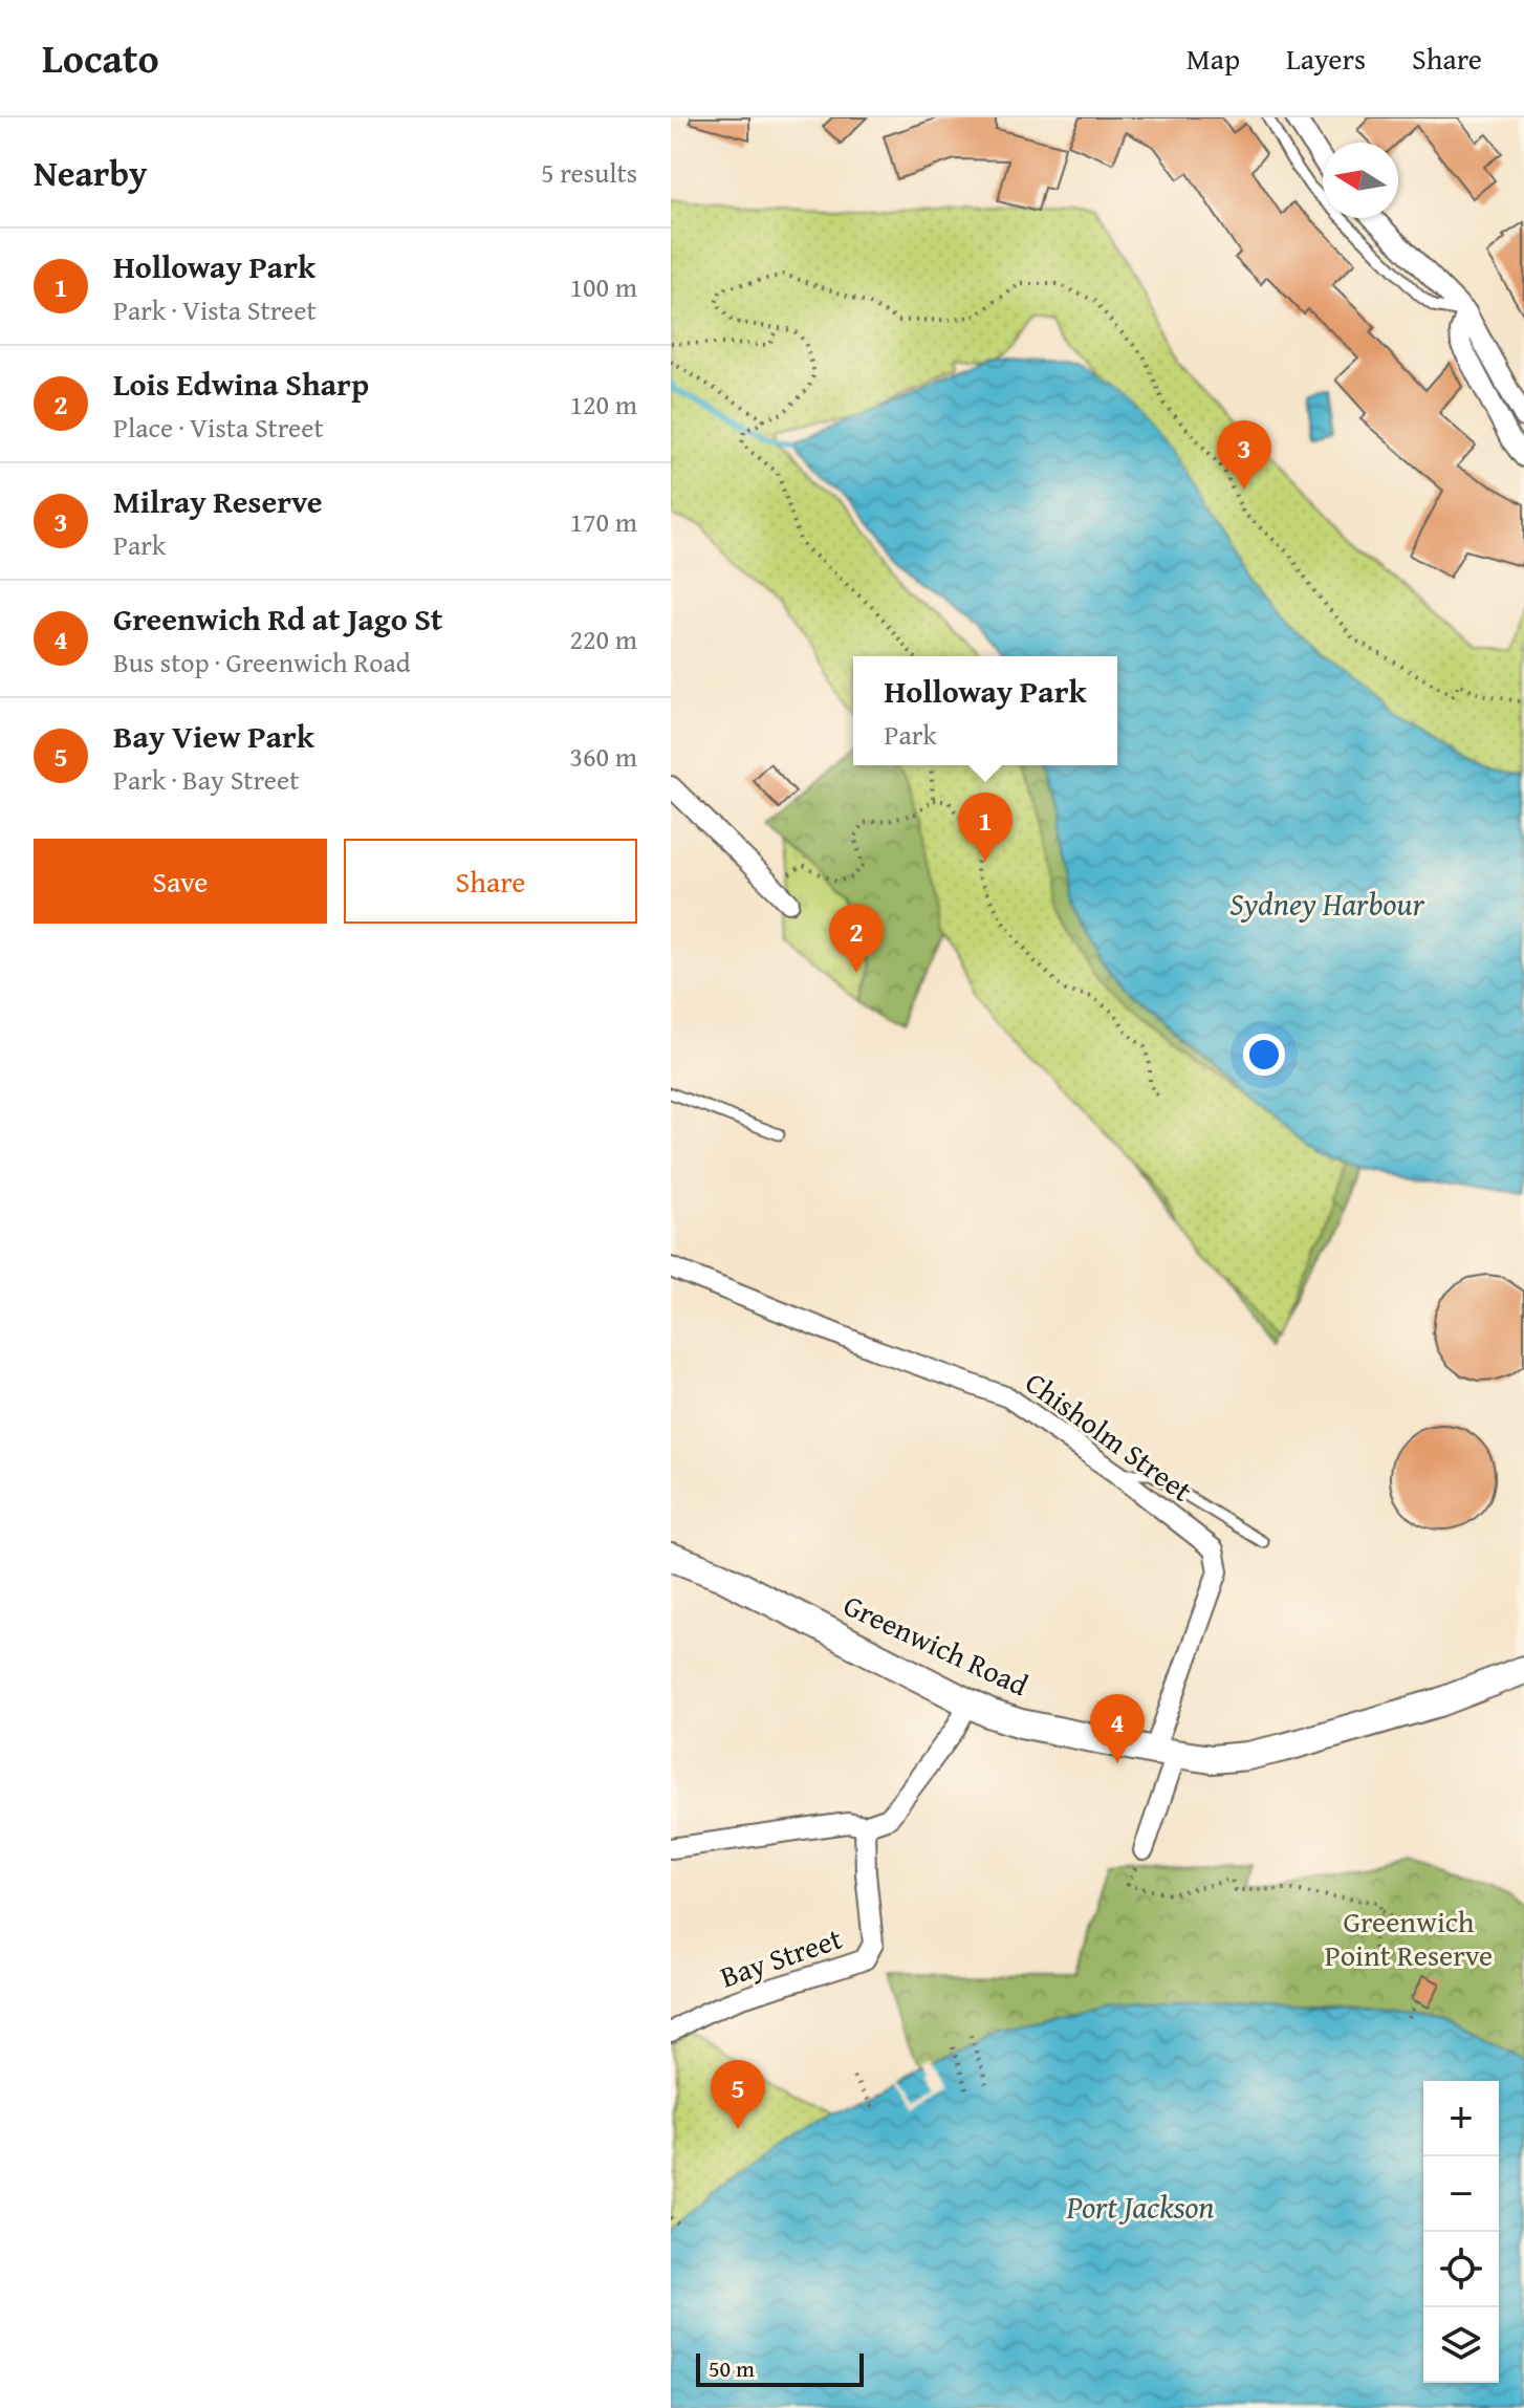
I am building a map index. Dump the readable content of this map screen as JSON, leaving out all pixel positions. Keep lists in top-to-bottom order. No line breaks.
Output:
{"streets":{"street":["Chisholm Street","Greenwich Road","Bay Street"]},"crossings":[["Chisholm Street","Greenwich Road"]],"water":["Sydney Harbour","Port Jackson"],"parks":["Greenwich Point Reserve"],"scale_bar":"50 m","north":"left","page":{"header":"Locato","nav":["Map","Layers","Share"],"heading":["Nearby","5 results"],"list":[{"mark":"1","name":"Holloway Park","note":"Park · Vista Street","value":"100 m"},{"mark":"2","name":"Lois Edwina Sharp","note":"Place · Vista Street","value":"120 m"},{"mark":"3","name":"Milray Reserve","note":"Park","value":"170 m"},{"mark":"4","name":"Greenwich Rd at Jago St","note":"Bus stop · Greenwich Road","value":"220 m"},{"mark":"5","name":"Bay View Park","note":"Park · Bay Street","value":"360 m"}],"pins":["3","1","2","4","5"],"popup":["Holloway Park","Park"],"buttons":["Save","Share"],"map_buttons":["+","−"],"scale":"50 m"}}
